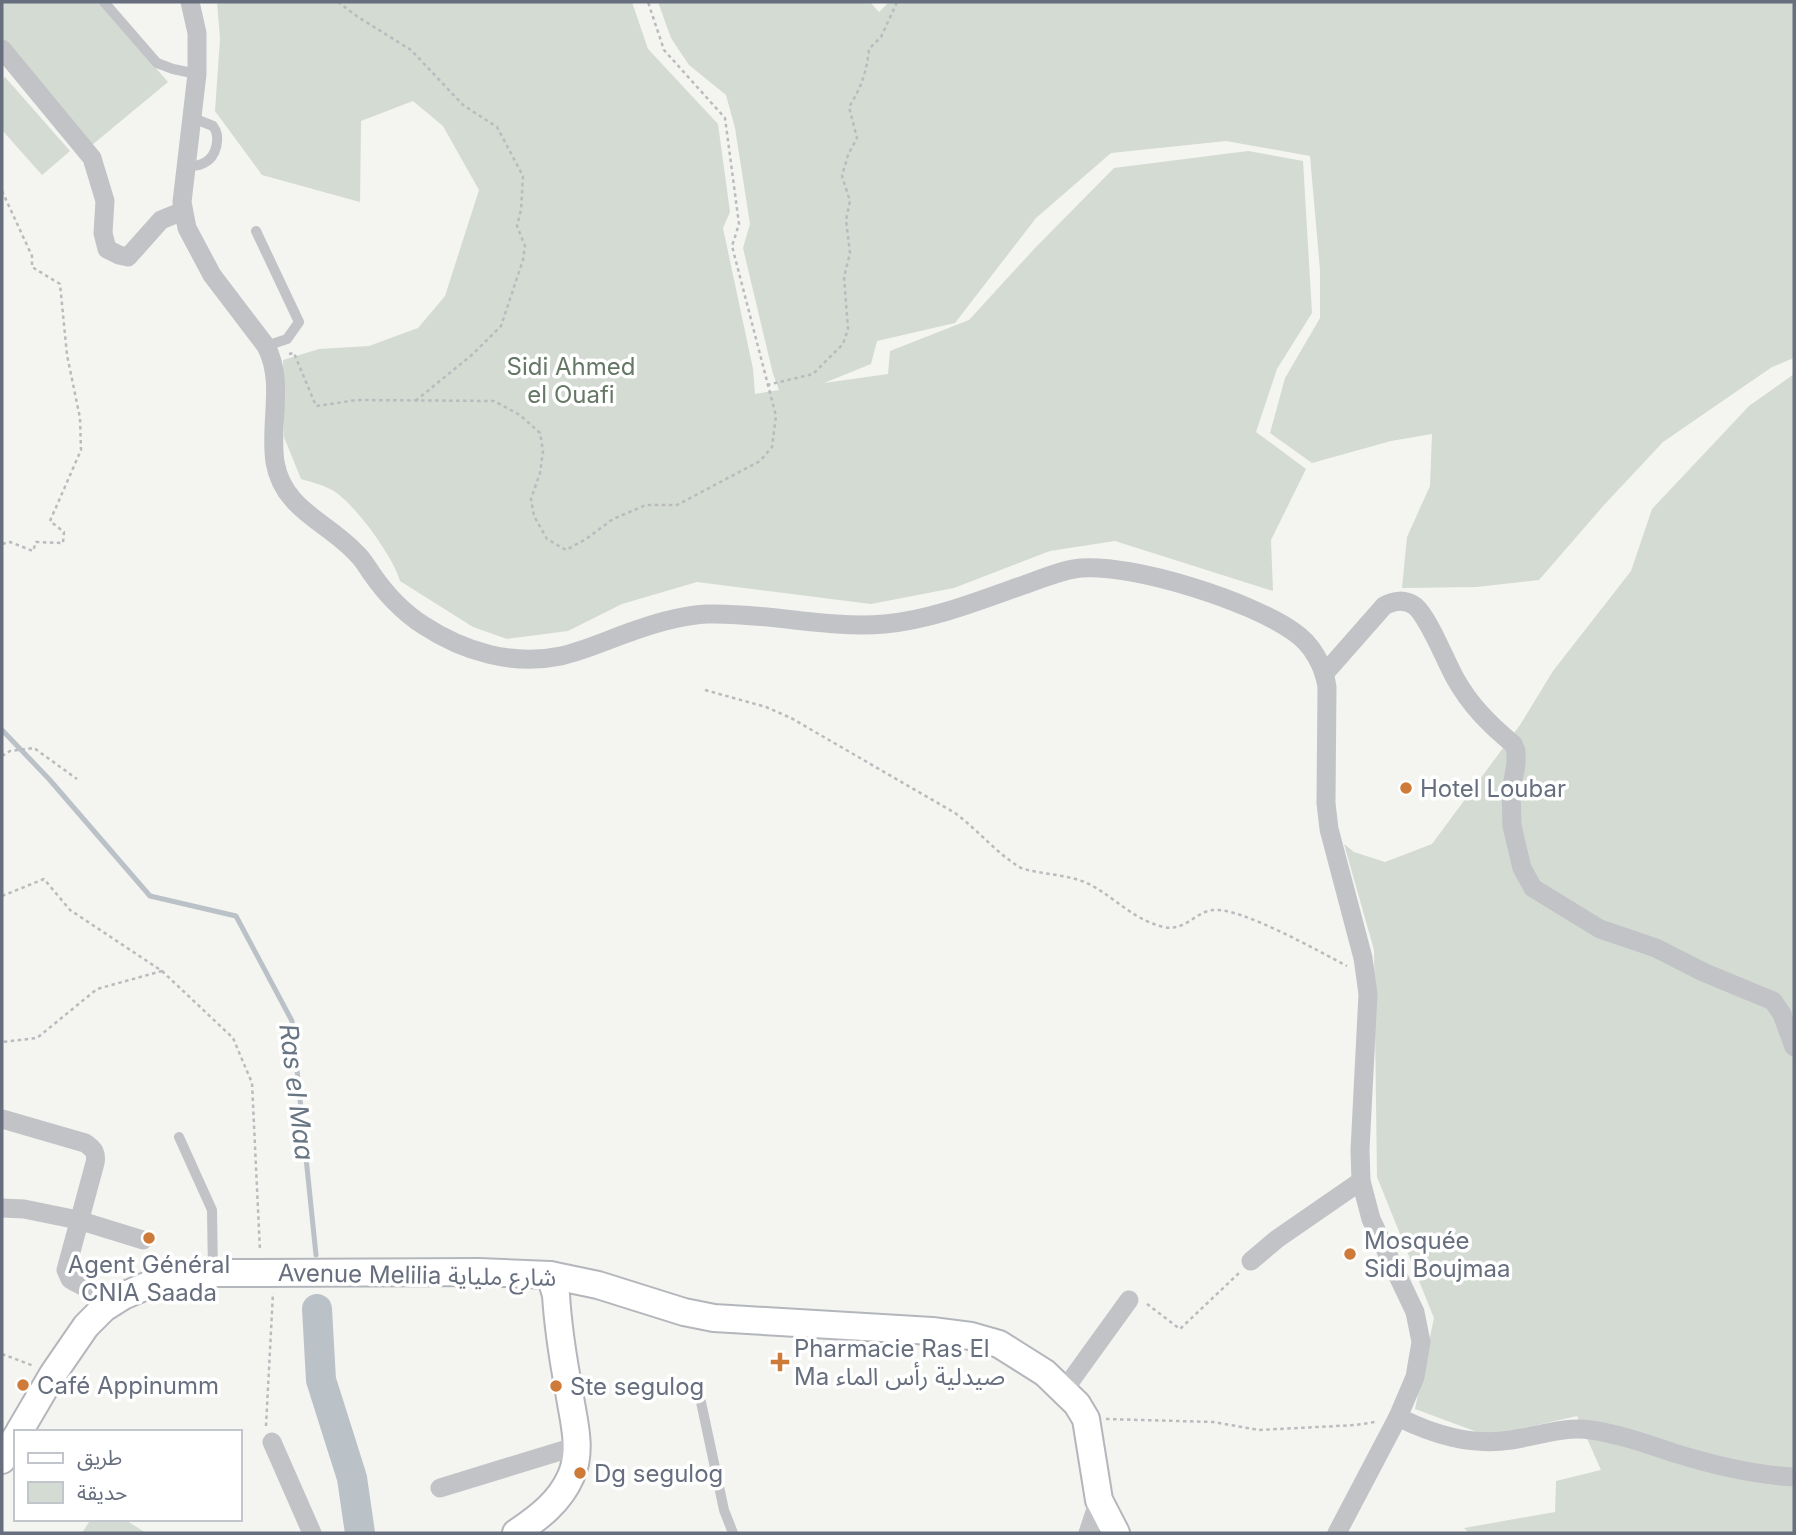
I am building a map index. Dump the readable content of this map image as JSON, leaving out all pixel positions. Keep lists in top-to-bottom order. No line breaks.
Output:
{"streets":{"street":["Avenue Melilia شارع ملياية"]},"water":["Ras el Maa"],"parks":["Sidi Ahmed el Ouafi"],"places":{"other":["Hotel Loubar","Agent Général CNIA Saada","Mosquée Sidi Boujmaa","Café Appinumm","Ste segulog","Dg segulog"],"health":["Pharmacie Ras El Ma صيدلية رأس الماء"]},"legend":["طريق","حديقة"]}
